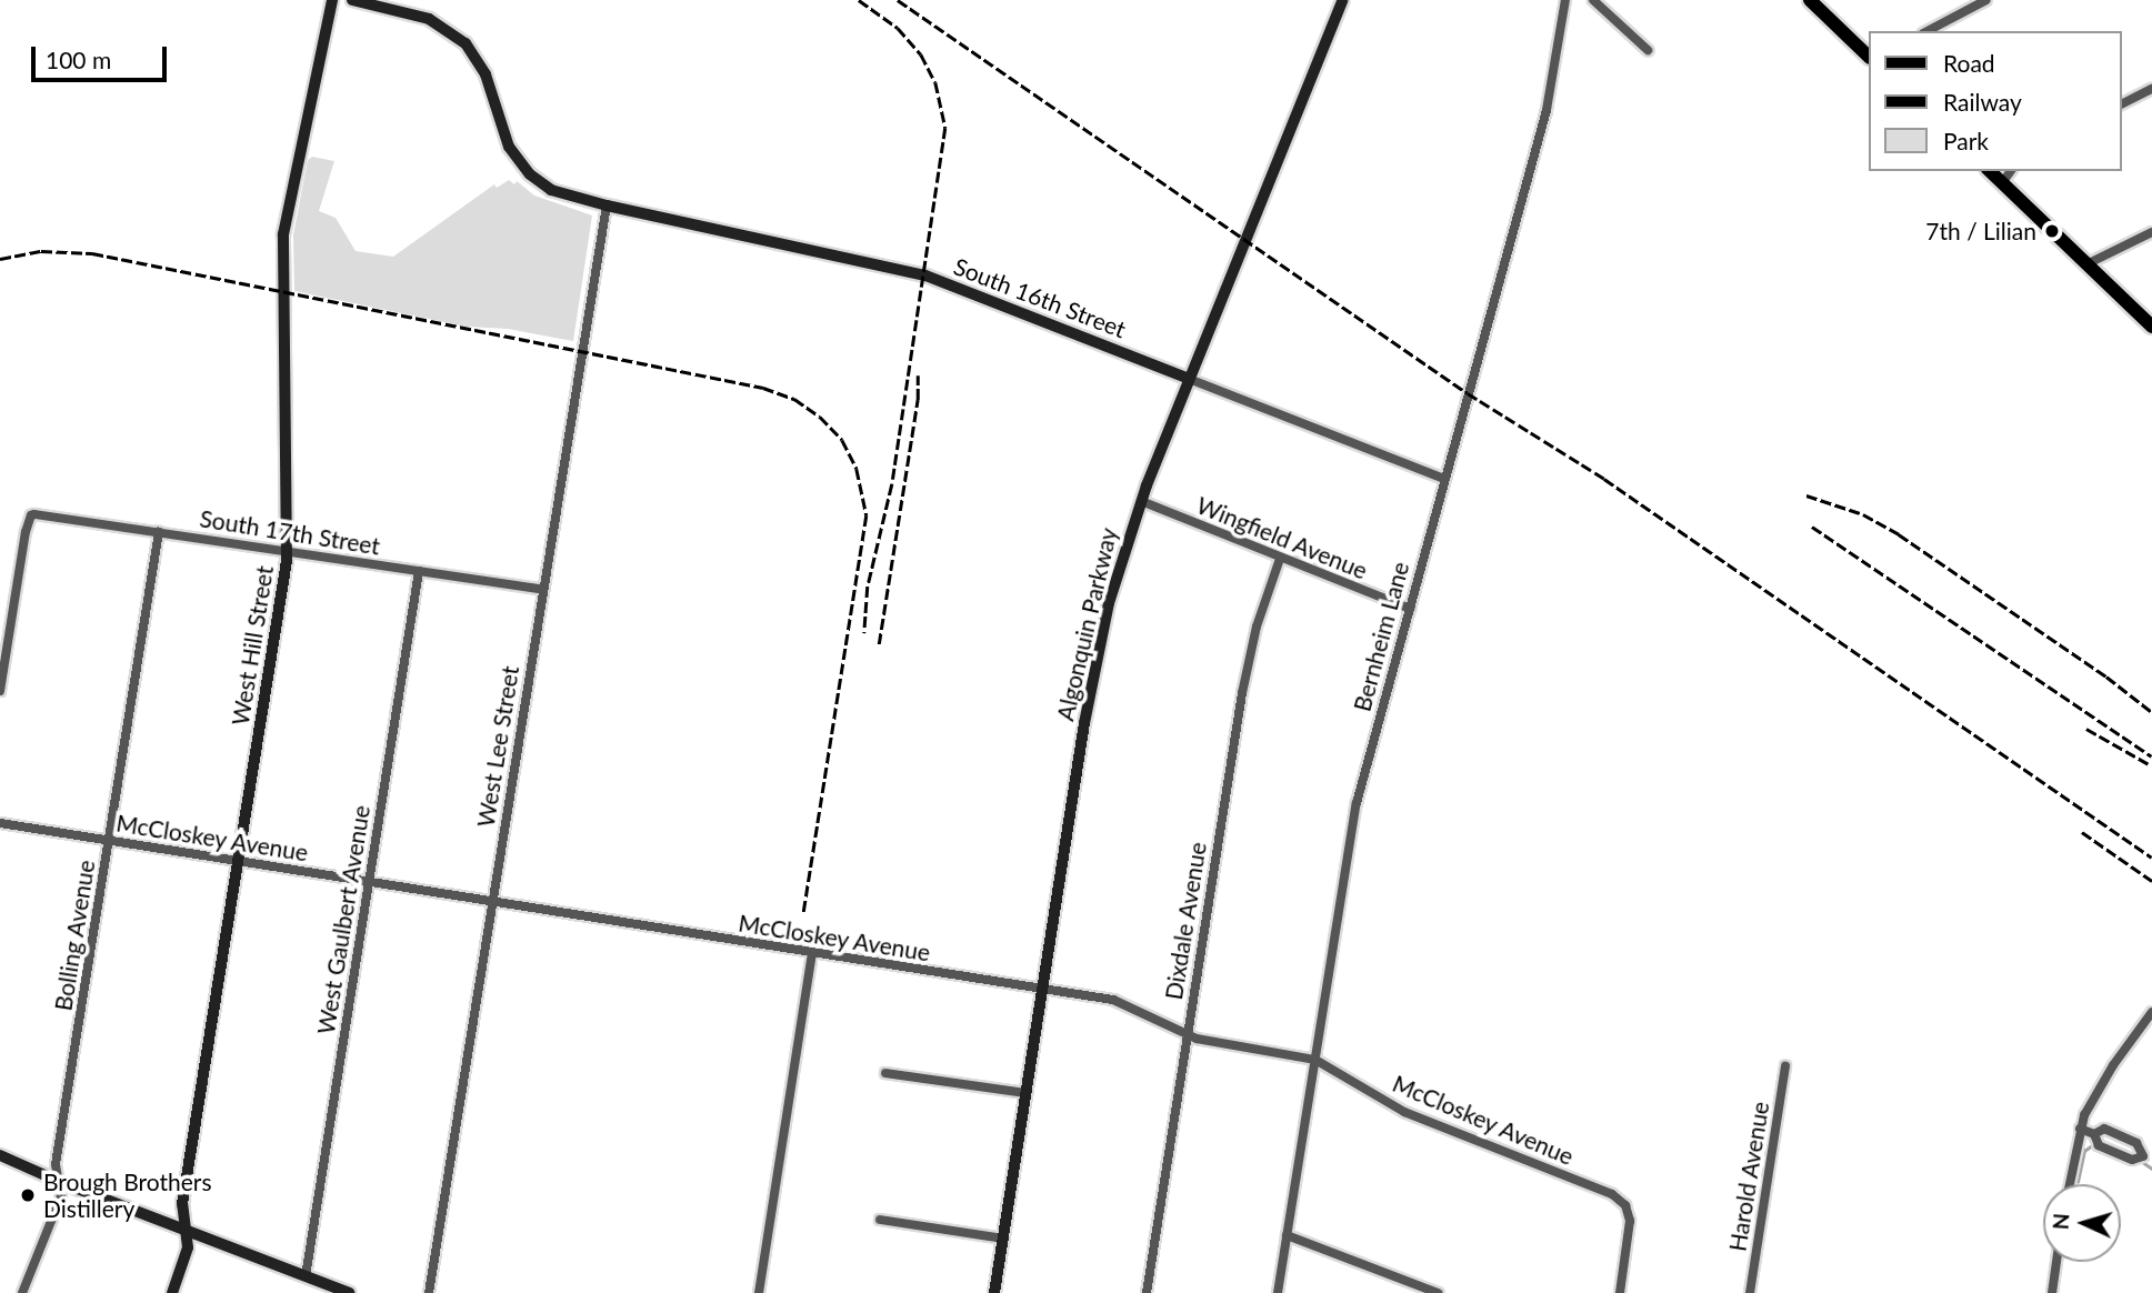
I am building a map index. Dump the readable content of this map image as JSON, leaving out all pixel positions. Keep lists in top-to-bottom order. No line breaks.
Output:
{"streets":{"street":["South 16th Street","South 17th Street","Wingfield Avenue","Algonquin Parkway","Bernheim Lane","West Hill Street","West Lee Street","McCloskey Avenue","West Gaulbert Avenue","Dixdale Avenue","Bolling Avenue","Harold Avenue"]},"crossings":[["South 16th Street","Algonquin Parkway"],["South 16th Street","Bernheim Lane"],["South 16th Street","West Lee Street"],["South 17th Street","West Hill Street"],["South 17th Street","West Lee Street"],["South 17th Street","West Gaulbert Avenue"],["South 17th Street","Bolling Avenue"],["Wingfield Avenue","Algonquin Parkway"],["Wingfield Avenue","Bernheim Lane"],["Wingfield Avenue","Dixdale Avenue"],["Algonquin Parkway","McCloskey Avenue"],["Bernheim Lane","McCloskey Avenue"],["West Hill Street","McCloskey Avenue"],["West Lee Street","McCloskey Avenue"],["McCloskey Avenue","West Gaulbert Avenue"],["McCloskey Avenue","Dixdale Avenue"],["McCloskey Avenue","Bolling Avenue"]],"places":["7th / Lilian","Brough Brothers Distillery"],"legend":["Road","Railway","Park"],"scale_bar":"100 m","north":"left"}
